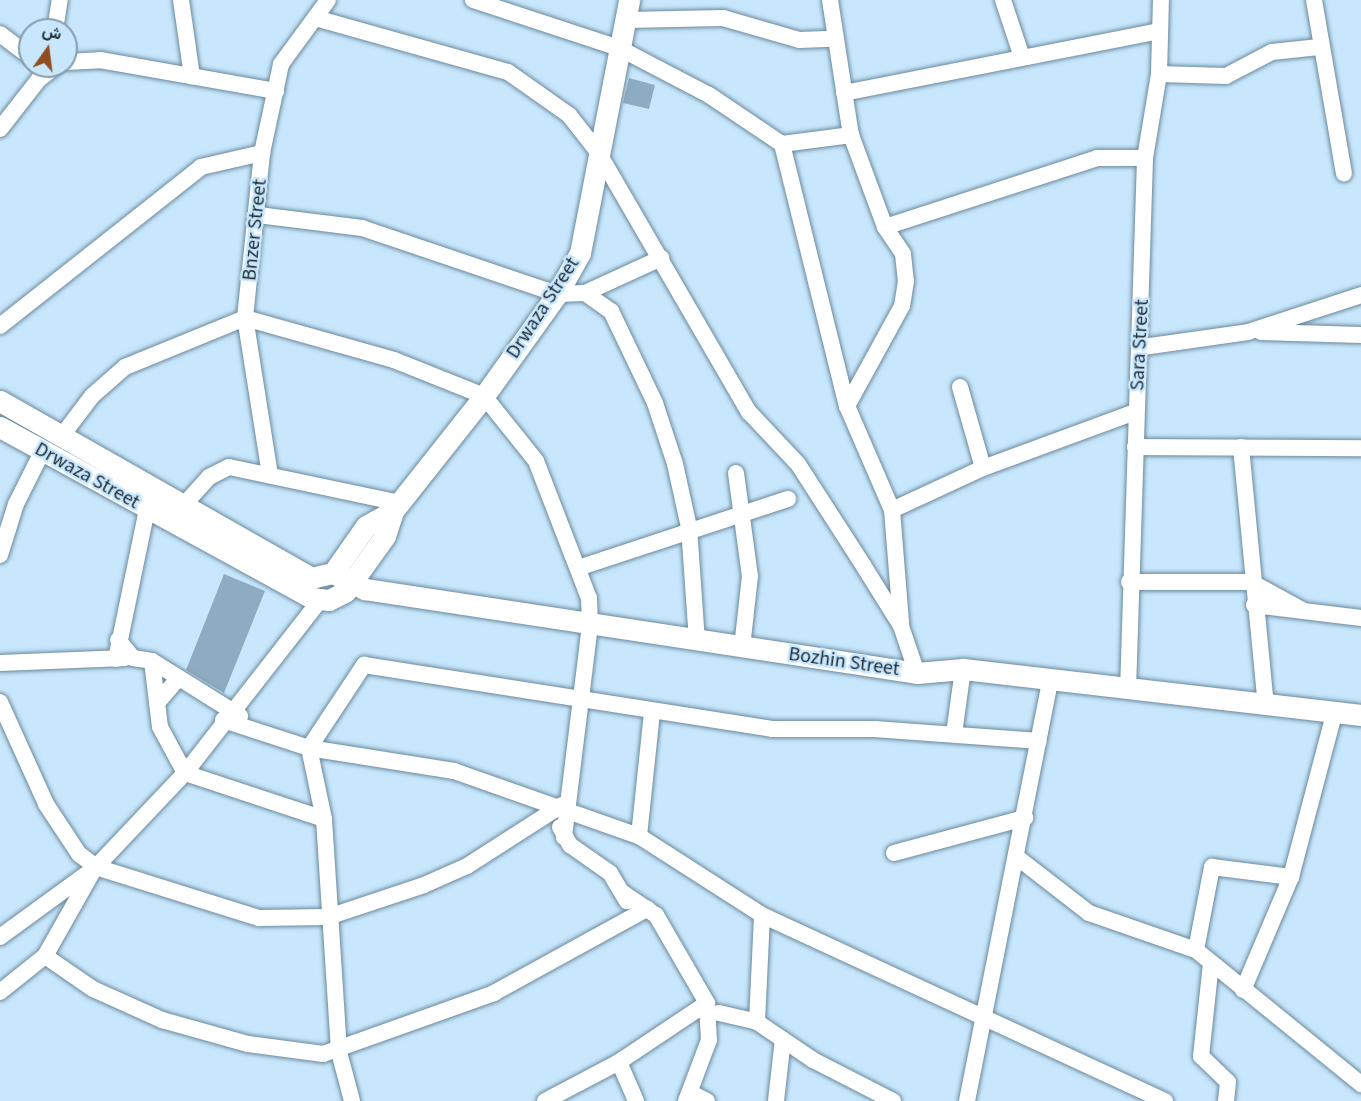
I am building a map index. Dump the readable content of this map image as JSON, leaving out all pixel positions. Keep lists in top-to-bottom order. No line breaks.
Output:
{"streets":{"street":["Bnzer Street","Drwaza Street","Sara Street","Bozhin Street"]},"crossings":[["Drwaza Street","Bozhin Street"],["Sara Street","Bozhin Street"]],"north":"top"}
